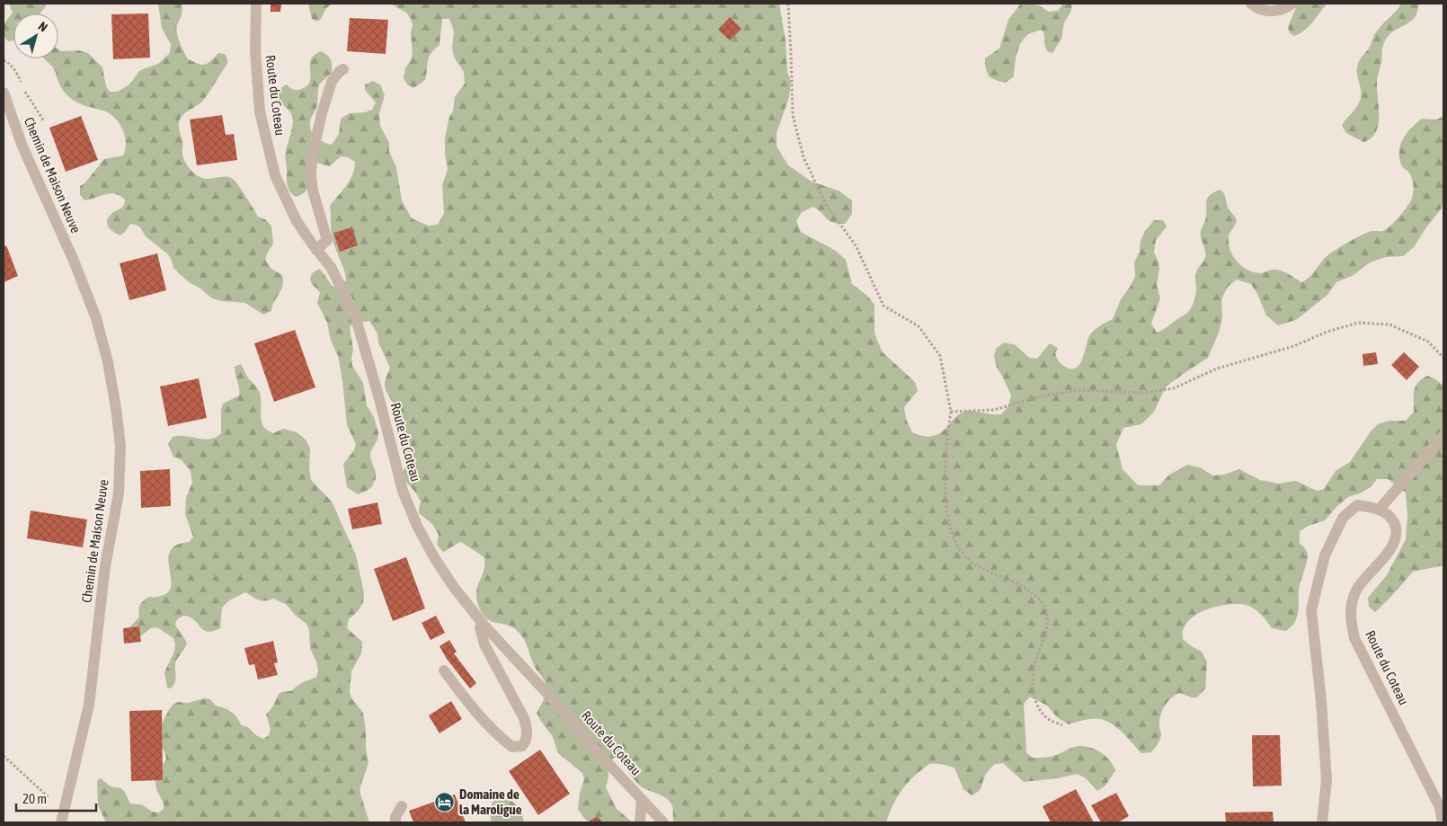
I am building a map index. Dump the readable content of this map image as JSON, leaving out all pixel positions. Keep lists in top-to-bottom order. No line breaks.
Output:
{"streets":{"street":["Route du Coteau","Chemin de Maison Neuve"]},"places":{"hotel":["Domaine de la Maroligue"]},"scale_bar":"20 m","north":"top right"}
